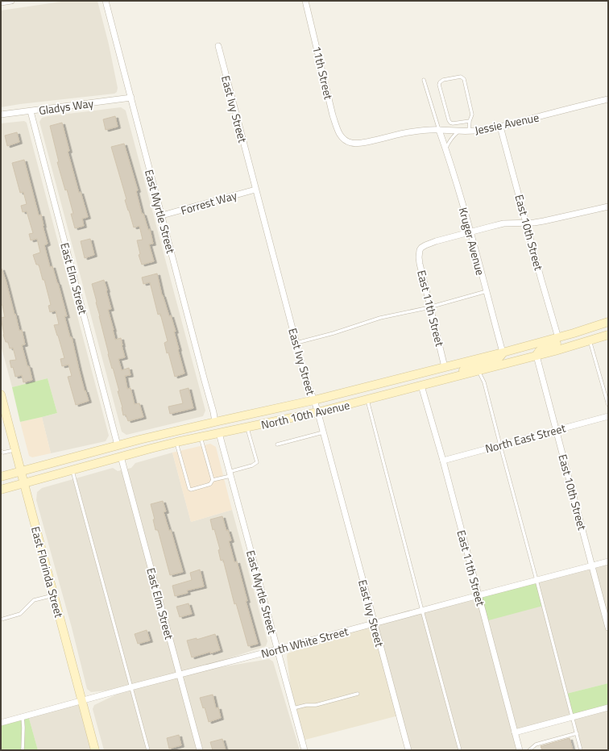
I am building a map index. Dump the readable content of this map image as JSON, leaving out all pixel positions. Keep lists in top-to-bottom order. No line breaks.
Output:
{"streets":{"main road":["North 10th Avenue","East Florinda Street"],"street":["11th Street","Gladys Way","East Ivy Street","Jessie Avenue","Forrest Way","East Myrtle Street","East 10th Street","Kruger Avenue","East Elm Street","East 11th Street","North East Street","North White Street"]},"crossings":[["11th Street","Jessie Avenue"],["Gladys Way","East Myrtle Street"],["Gladys Way","East Elm Street"],["East Ivy Street","Forrest Way"],["East Ivy Street","North 10th Avenue"],["East Ivy Street","North White Street"],["Jessie Avenue","East 10th Street"],["Jessie Avenue","Kruger Avenue"],["Forrest Way","East Myrtle Street"],["East Myrtle Street","North 10th Avenue"],["East Myrtle Street","North White Street"],["East 10th Street","North 10th Avenue"],["East 10th Street","North East Street"],["East 10th Street","North White Street"],["Kruger Avenue","East 11th Street"],["Kruger Avenue","North 10th Avenue"],["East Elm Street","North 10th Avenue"],["East Elm Street","North White Street"],["East 11th Street","North 10th Avenue"],["East 11th Street","North East Street"],["East 11th Street","North White Street"],["North 10th Avenue","East Florinda Street"],["East Florinda Street","North White Street"]]}
